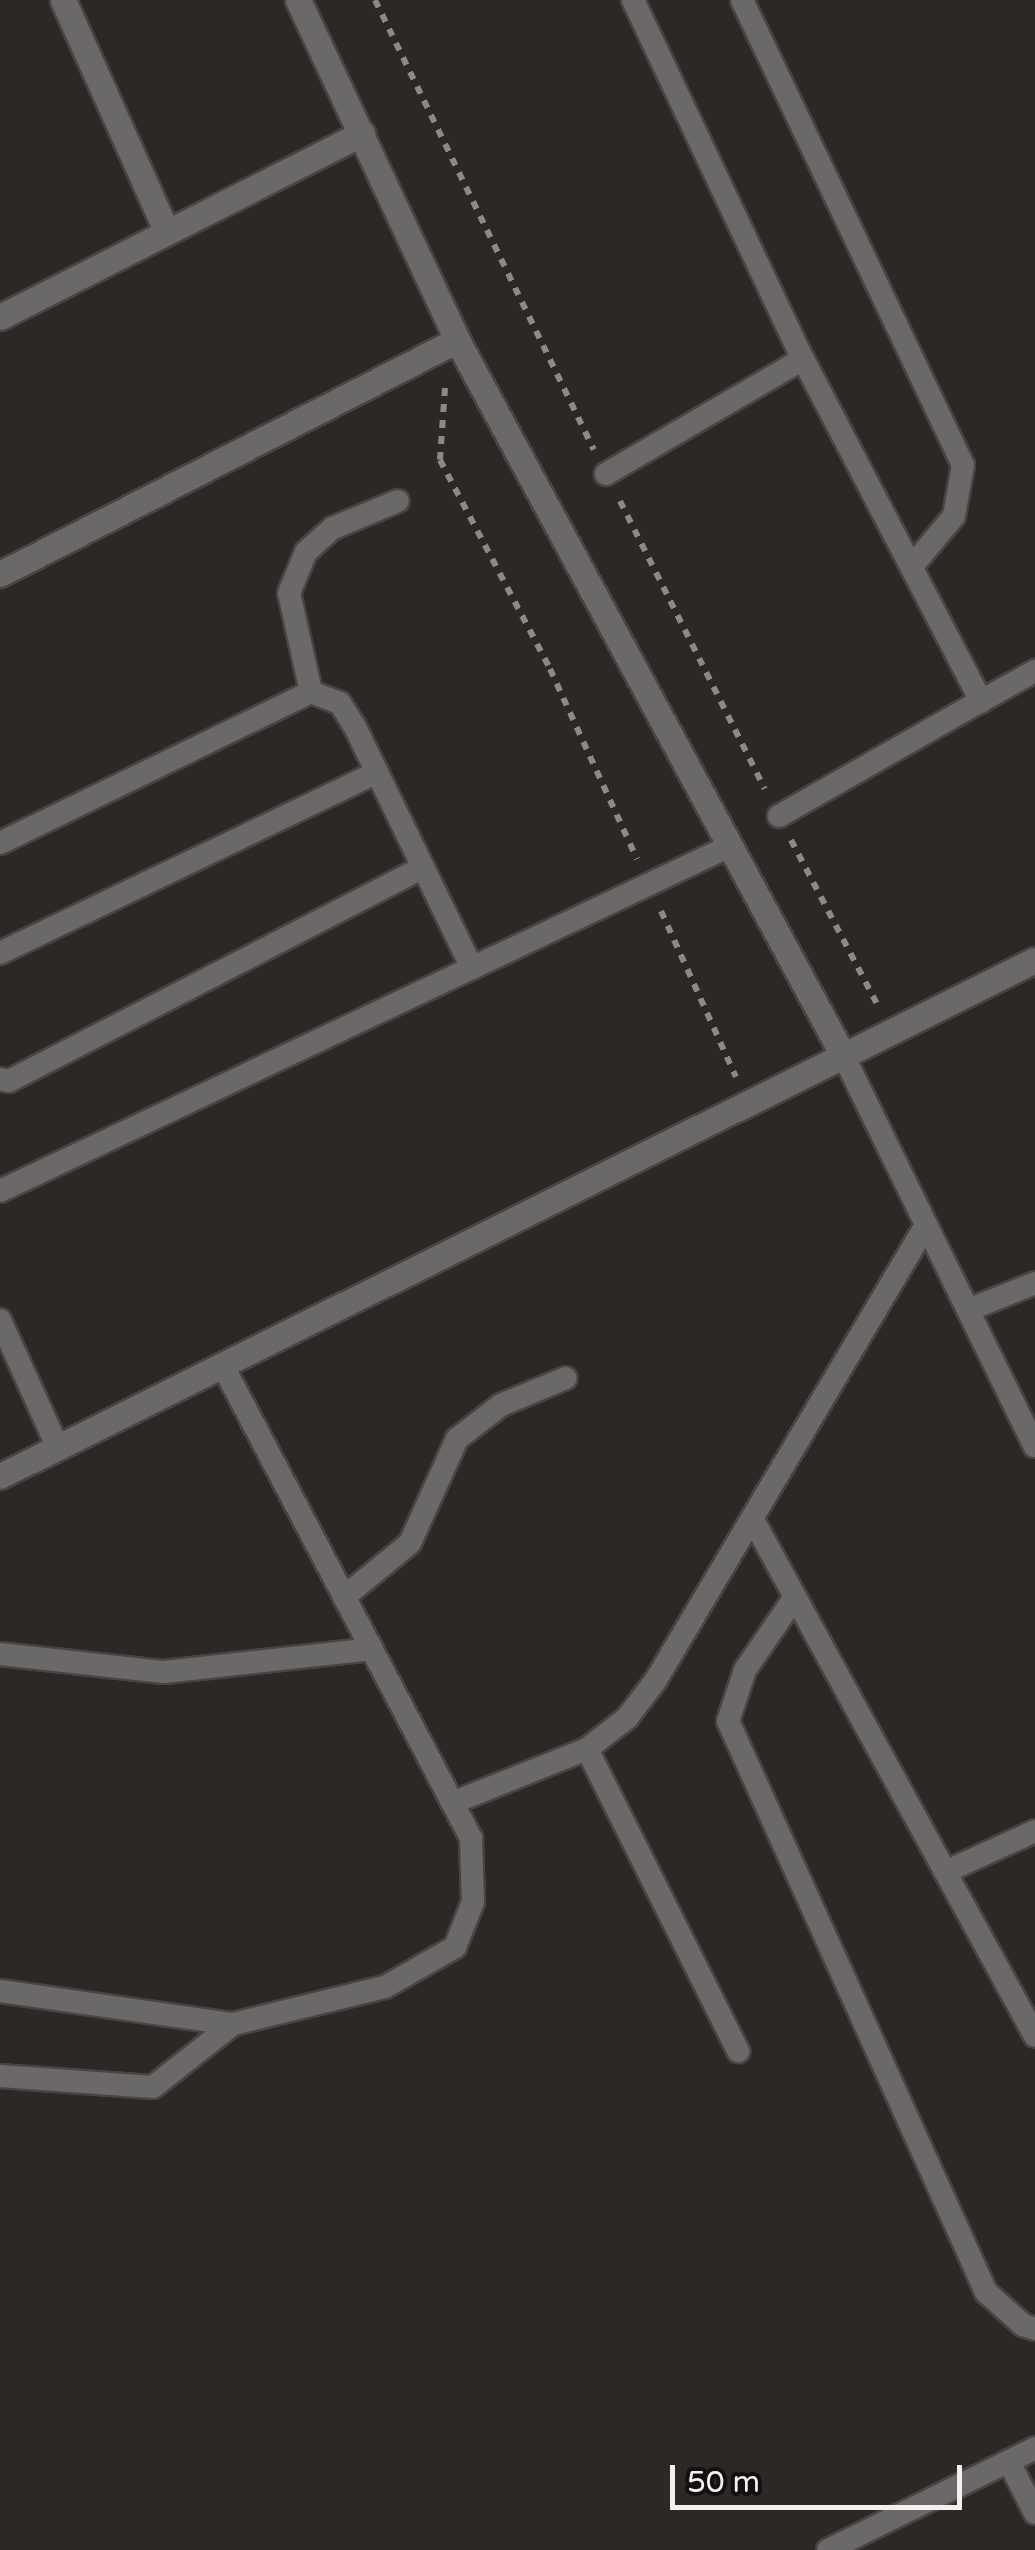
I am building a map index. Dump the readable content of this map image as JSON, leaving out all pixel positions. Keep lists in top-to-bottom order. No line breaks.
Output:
{"scale_bar":"50 m"}
